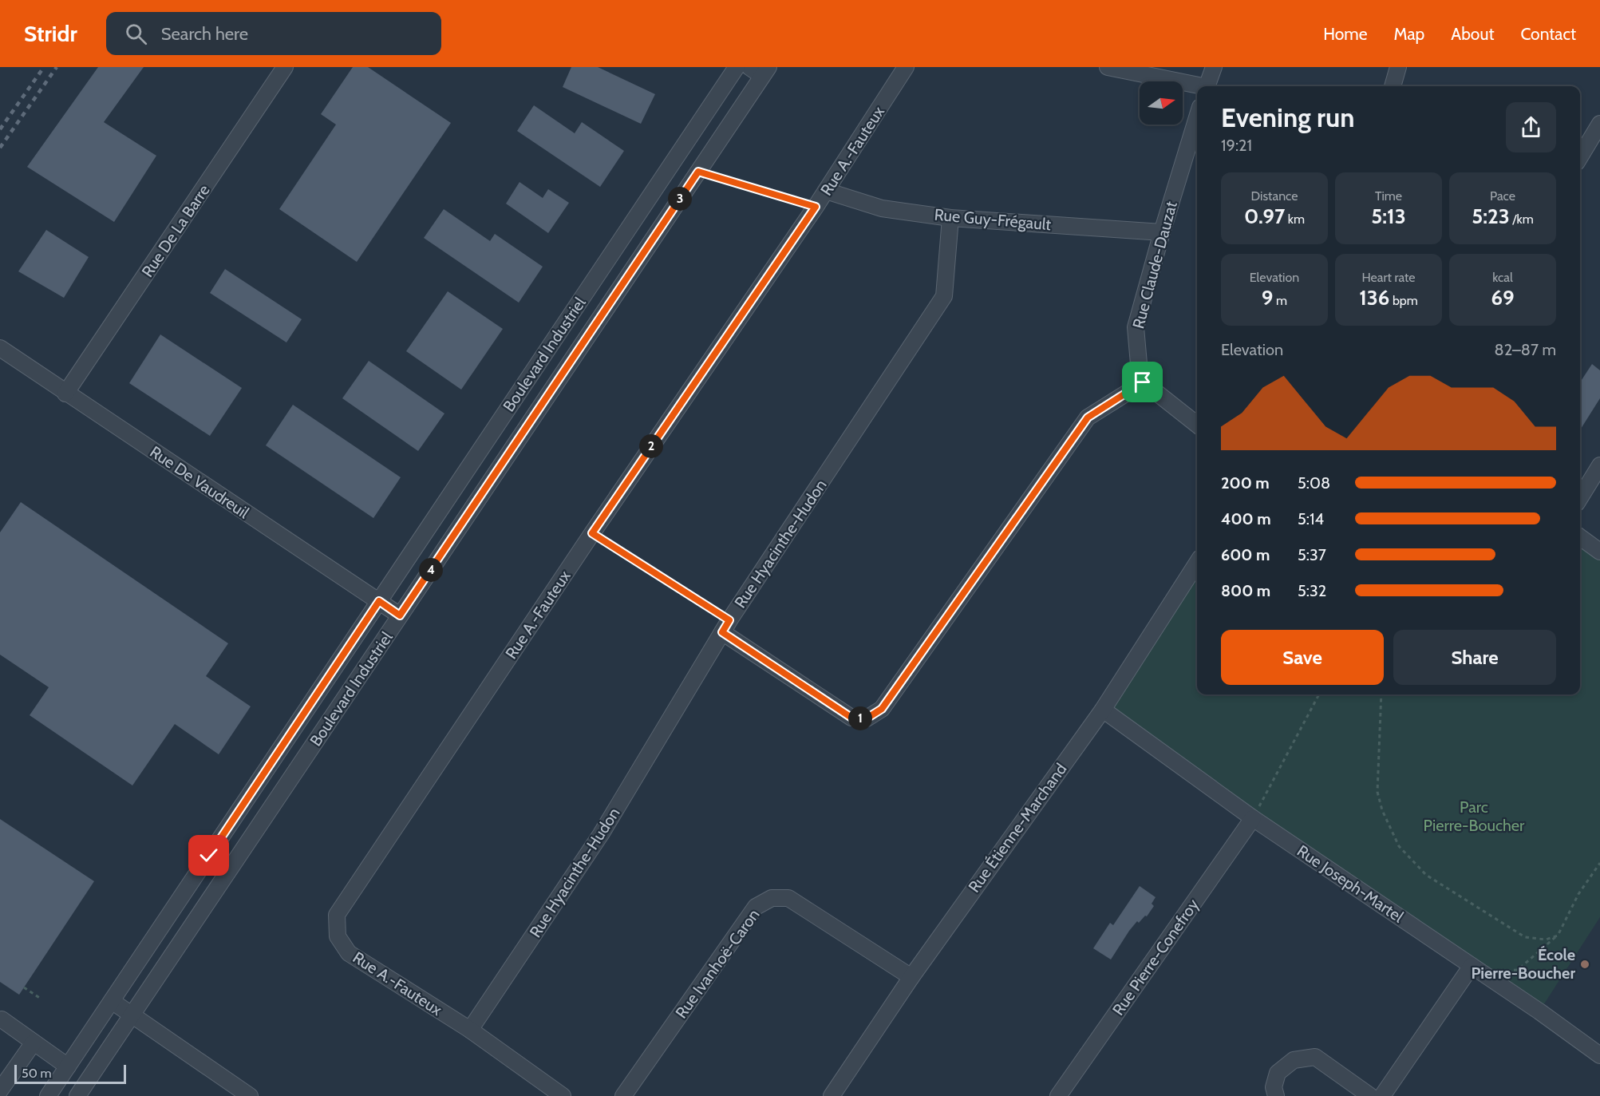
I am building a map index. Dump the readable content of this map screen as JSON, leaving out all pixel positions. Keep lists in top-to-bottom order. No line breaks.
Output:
{"streets":{"street":["Rue A.-Fauteux","Rue Guy-Frégault","Rue De La Barre","Rue Claude-Dauzat","Boulevard Industriel","Rue De Vaudreuil","Rue Hyacinthe-Hudon","Rue Étienne-Marchand","Rue Joseph-Martel","Rue Pierre-Conefroy","Rue Ivanhoë-Caron"]},"crossings":[["Rue A.-Fauteux","Rue Guy-Frégault"],["Rue A.-Fauteux","Rue Hyacinthe-Hudon"],["Rue Guy-Frégault","Rue Claude-Dauzat"],["Rue Guy-Frégault","Rue Hyacinthe-Hudon"],["Rue De La Barre","Rue De Vaudreuil"],["Boulevard Industriel","Rue De Vaudreuil"],["Rue Étienne-Marchand","Rue Joseph-Martel"],["Rue Étienne-Marchand","Rue Ivanhoë-Caron"],["Rue Joseph-Martel","Rue Pierre-Conefroy"]],"parks":["Parc Pierre-Boucher"],"places":["École Pierre-Boucher"],"scale_bar":"50 m","north":"right","page":{"header":"Stridr","search":"Search here","nav":["Home","Map","About","Contact"],"heading":["Evening run","19:21"],"stats":[["Distance","0.97 km"],["Time","5:13"],["Pace","5:23 /km"],["Elevation","9 m"],["Heart rate","136 bpm"],["kcal","69"]],"pins":["3","2","4","1"],"chart":["Elevation","82–87 m"],"list":[{"name":"200 m","note":"5:08"},{"name":"400 m","note":"5:14"},{"name":"600 m","note":"5:37"},{"name":"800 m","note":"5:32"}],"buttons":["Save","Share"],"scale":"50 m"}}
